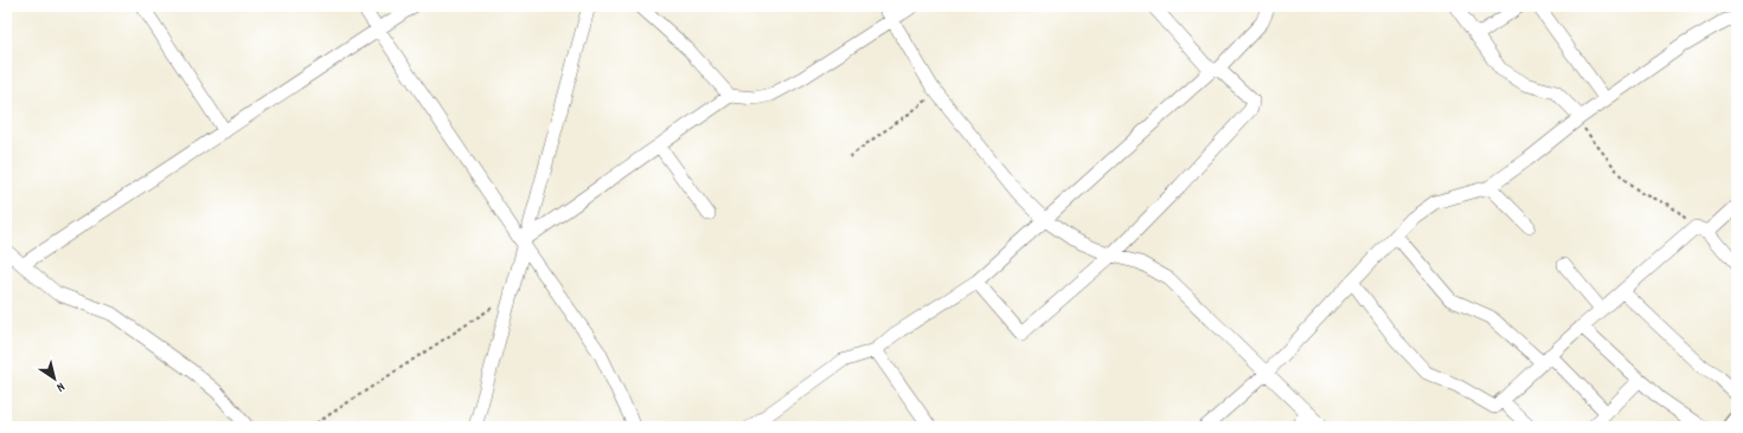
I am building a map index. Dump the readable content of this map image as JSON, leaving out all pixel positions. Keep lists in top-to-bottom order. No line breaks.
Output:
{"north":"bottom right"}
